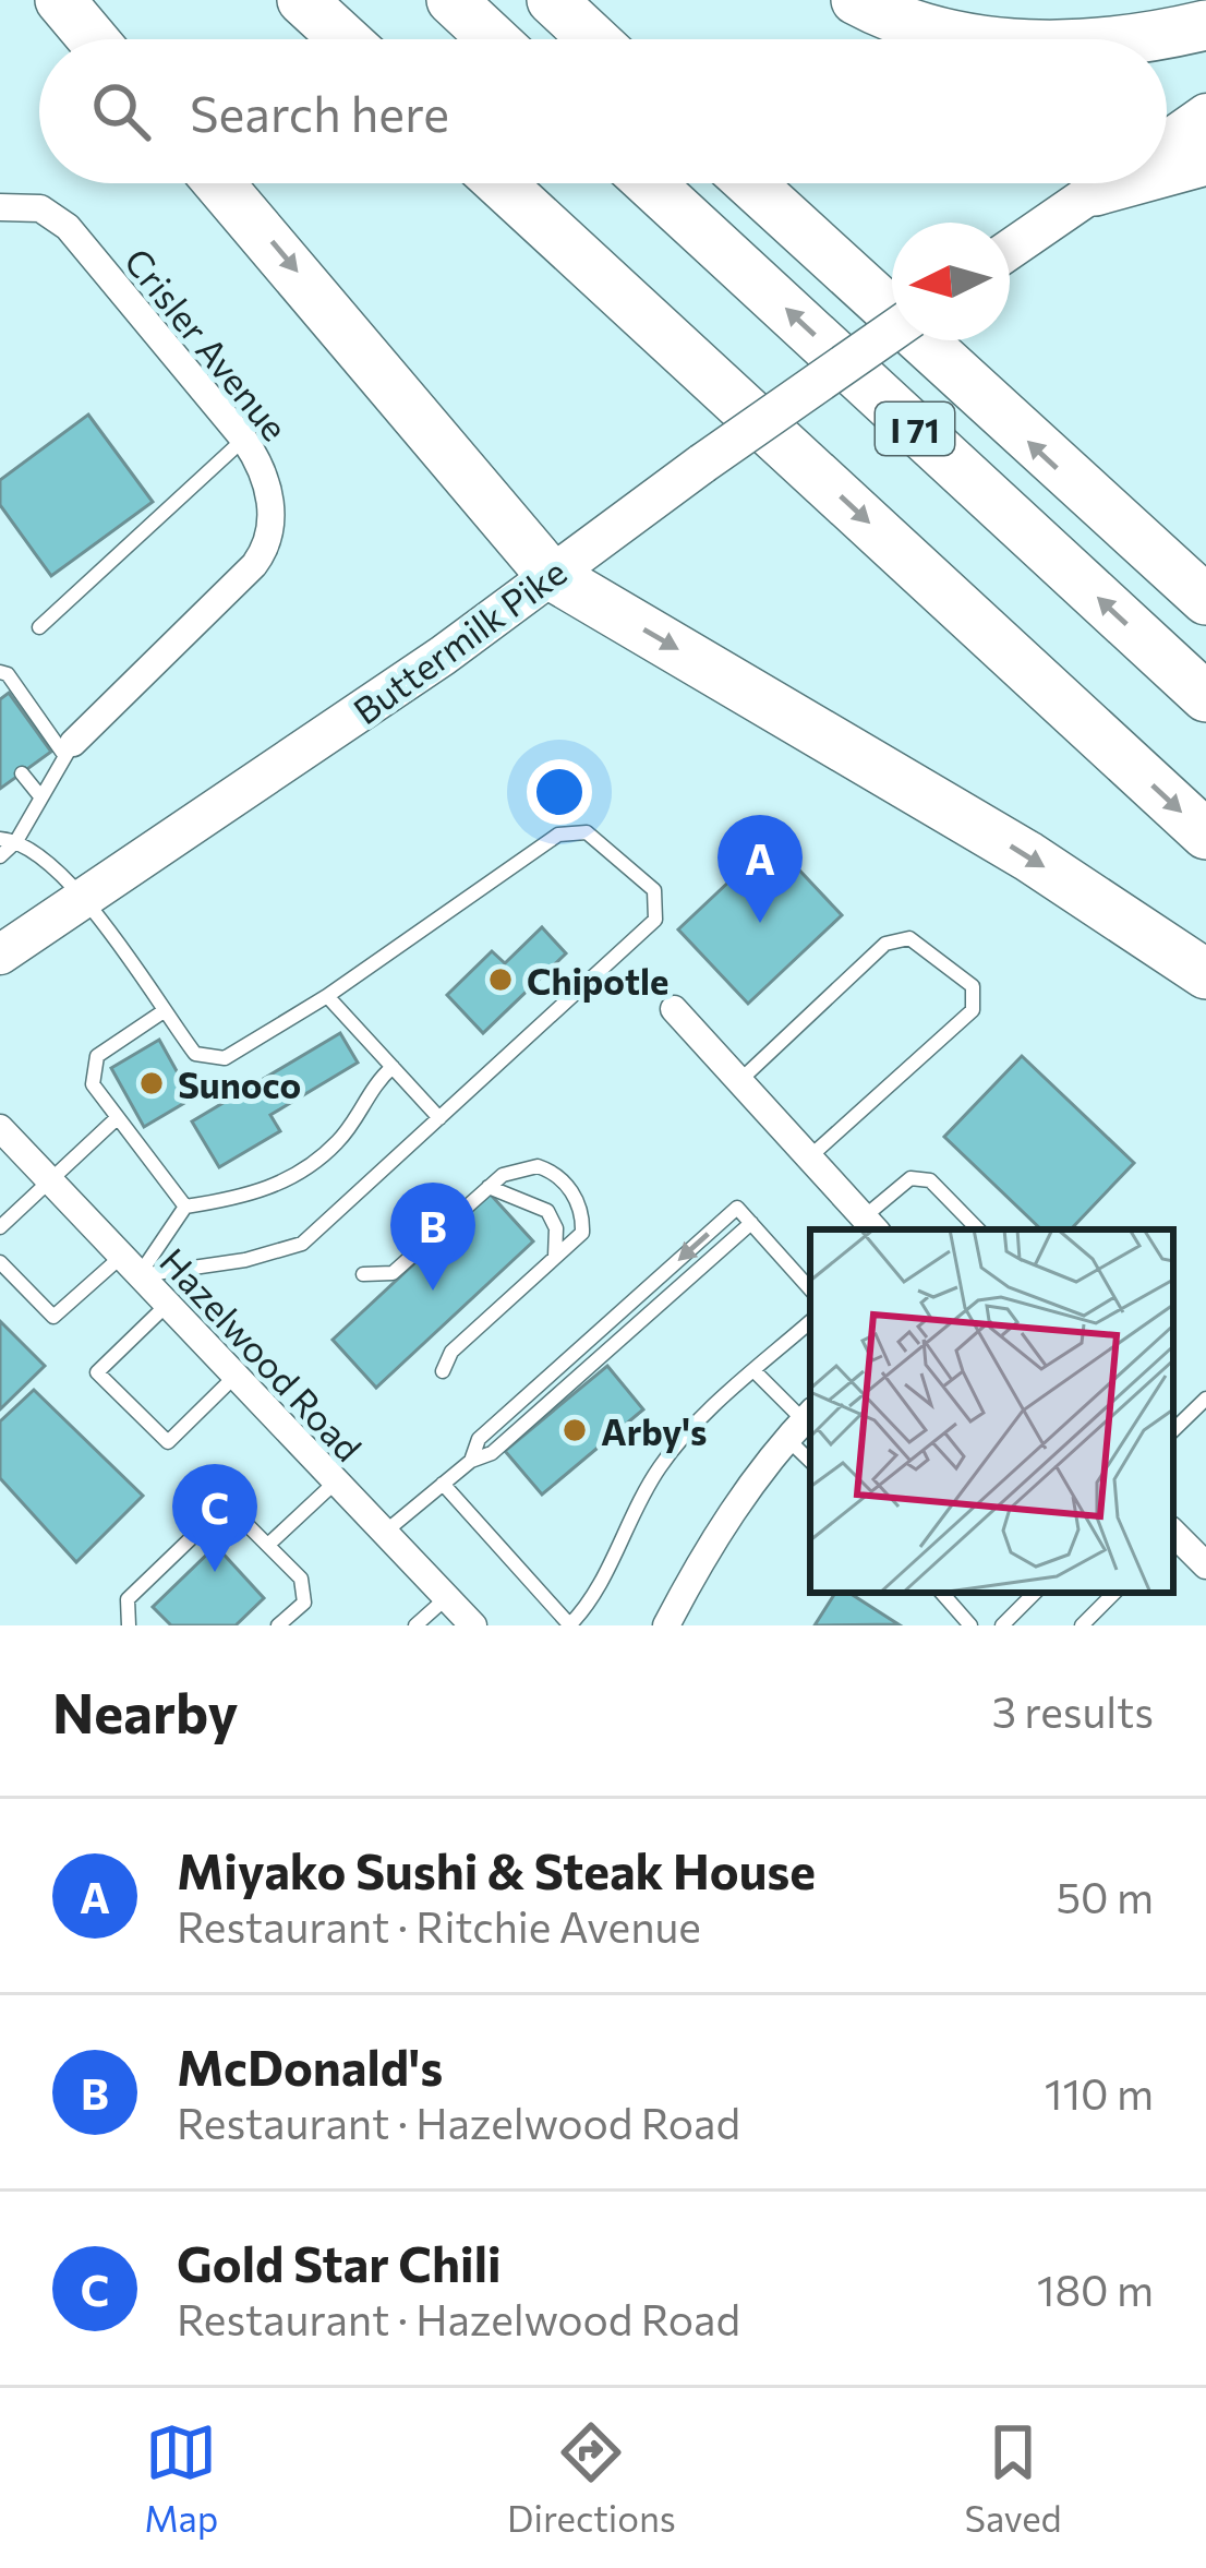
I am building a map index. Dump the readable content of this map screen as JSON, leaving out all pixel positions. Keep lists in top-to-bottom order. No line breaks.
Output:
{"streets":{"highway":["I 71"],"main road":["Buttermilk Pike"],"street":["Crisler Avenue","Hazelwood Road"]},"places":["Chipotle","Sunoco","Arby's"],"north":"left","page":{"search":"Search here","pins":["A","B","C"],"heading":["Nearby","3 results"],"list":[{"mark":"A","name":"Miyako Sushi & Steak House","note":"Restaurant · Ritchie Avenue","value":"50 m"},{"mark":"B","name":"McDonald's","note":"Restaurant · Hazelwood Road","value":"110 m"},{"mark":"C","name":"Gold Star Chili","note":"Restaurant · Hazelwood Road","value":"180 m"}],"nav":["Map","Directions","Saved"]}}
